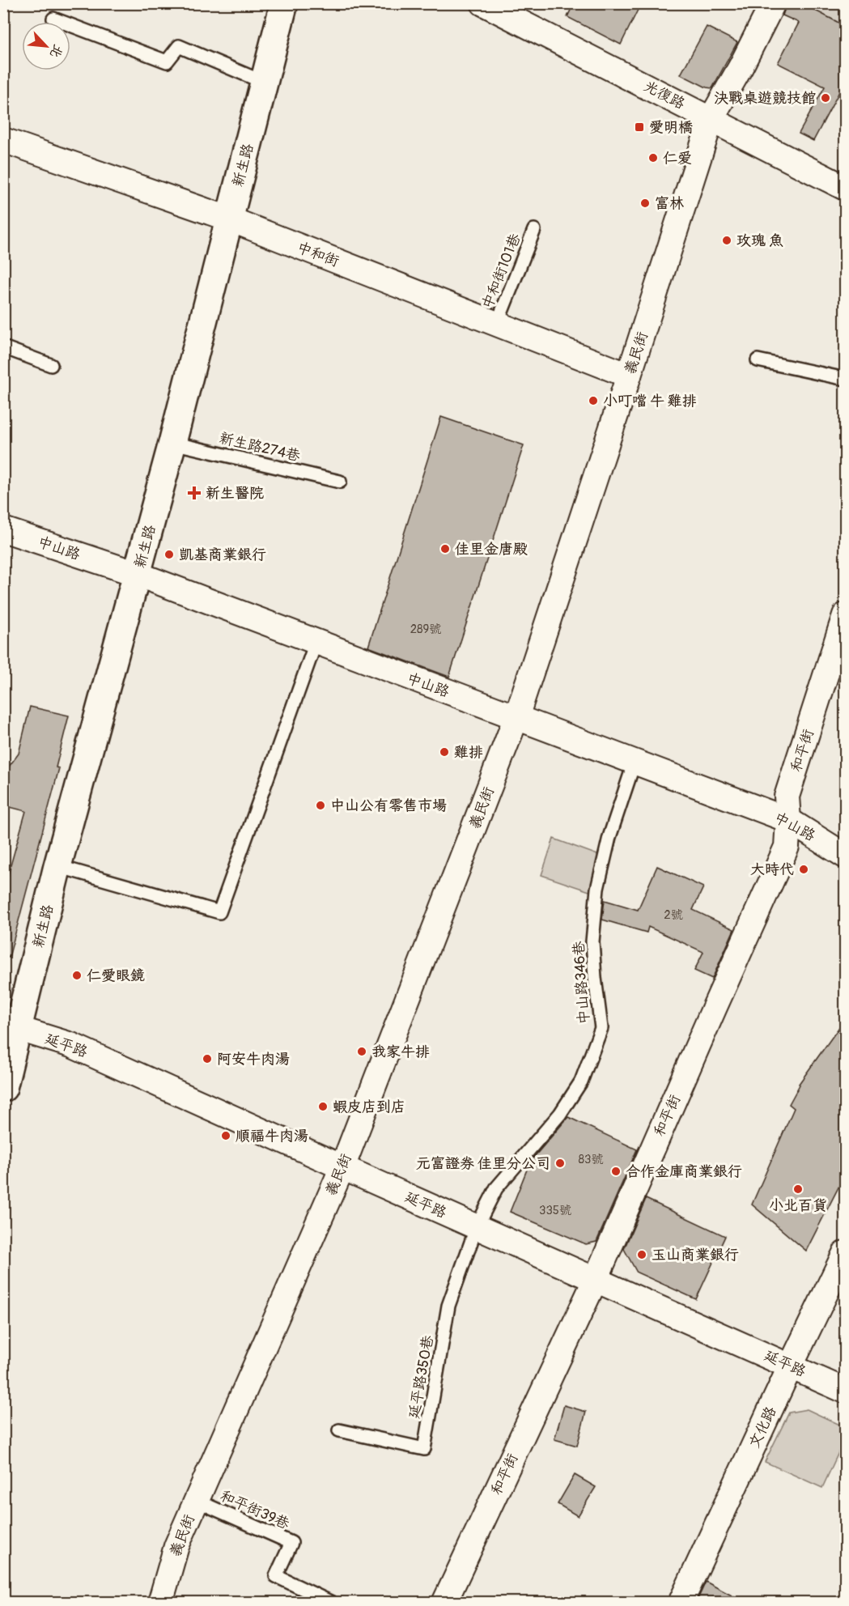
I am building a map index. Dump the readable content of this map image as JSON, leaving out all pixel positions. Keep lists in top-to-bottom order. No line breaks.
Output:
{"streets":{"main road":["新生路"],"street":["光復路","中和街","義民街","中山路","和平街","延平路","文化路"],"lane":["中和街101巷","新生路274巷","中山路346巷","延平路350巷","和平街39巷"]},"crossings":[["光復路","義民街"],["新生路","中和街"],["新生路","新生路274巷"],["新生路","中山路"],["新生路","延平路"],["中和街","中和街101巷"],["中和街","義民街"],["義民街","中山路"],["義民街","延平路"],["義民街","和平街39巷"],["中山路","和平街"],["中山路","中山路346巷"],["和平街","延平路"],["中山路346巷","延平路"],["中山路346巷","延平路350巷"],["延平路","延平路350巷"],["延平路","文化路"]],"places":{"other":["決戰桌遊競技館","仁爱","富林","玫瑰 魚","小叮噹 牛 雞排","佳里金唐殿","凱基商業銀行","雞排","中山公有零售市場","大時代","仁愛眼鏡","我家牛排","阿安牛肉湯","蝦皮店到店","順福牛肉湯","元富證券 佳里分公司","合作金庫商業銀行","小北百貨","玉山商業銀行"],"transit":["愛明橋"],"health":["新生醫院"]},"house_numbers":["289號","2號","83號","335號"],"north":"bottom right"}
